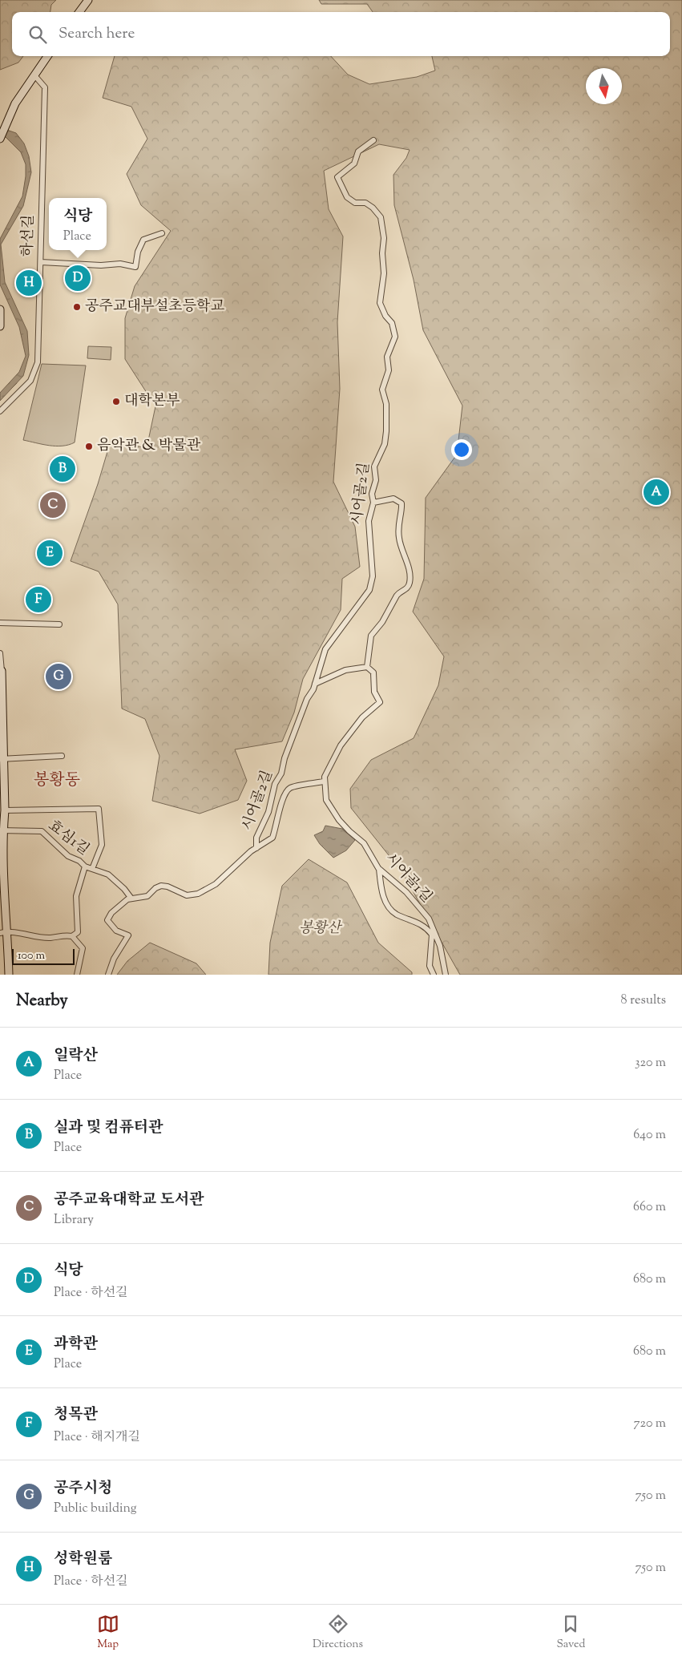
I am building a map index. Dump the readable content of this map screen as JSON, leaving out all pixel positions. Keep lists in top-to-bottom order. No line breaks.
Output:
{"streets":{"street":["하선길","시어골2길","효심1길","시어골1길"]},"crossings":[["시어골2길","효심1길"],["시어골2길","시어골1길"]],"districts":["봉황동"],"parks":["봉황산"],"places":["공주교대부설초등학교","대학본부","음악관 & 박물관"],"scale_bar":"100 m","north":"bottom","page":{"search":"Search here","popup":["식당","Place"],"pins":["D","H","B","A","C","E","F","G"],"scale":"100 m","heading":["Nearby","8 results"],"list":[{"mark":"A","name":"일락산","note":"Place","value":"320 m"},{"mark":"B","name":"실과 및 컴퓨터관","note":"Place","value":"640 m"},{"mark":"C","name":"공주교육대학교 도서관","note":"Library","value":"660 m"},{"mark":"D","name":"식당","note":"Place · 하선길","value":"680 m"},{"mark":"E","name":"과학관","note":"Place","value":"680 m"},{"mark":"F","name":"청목관","note":"Place · 해지개길","value":"720 m"},{"mark":"G","name":"공주시청","note":"Public building","value":"750 m"},{"mark":"H","name":"성학원룸","note":"Place · 하선길","value":"750 m"}],"nav":["Map","Directions","Saved"]}}
